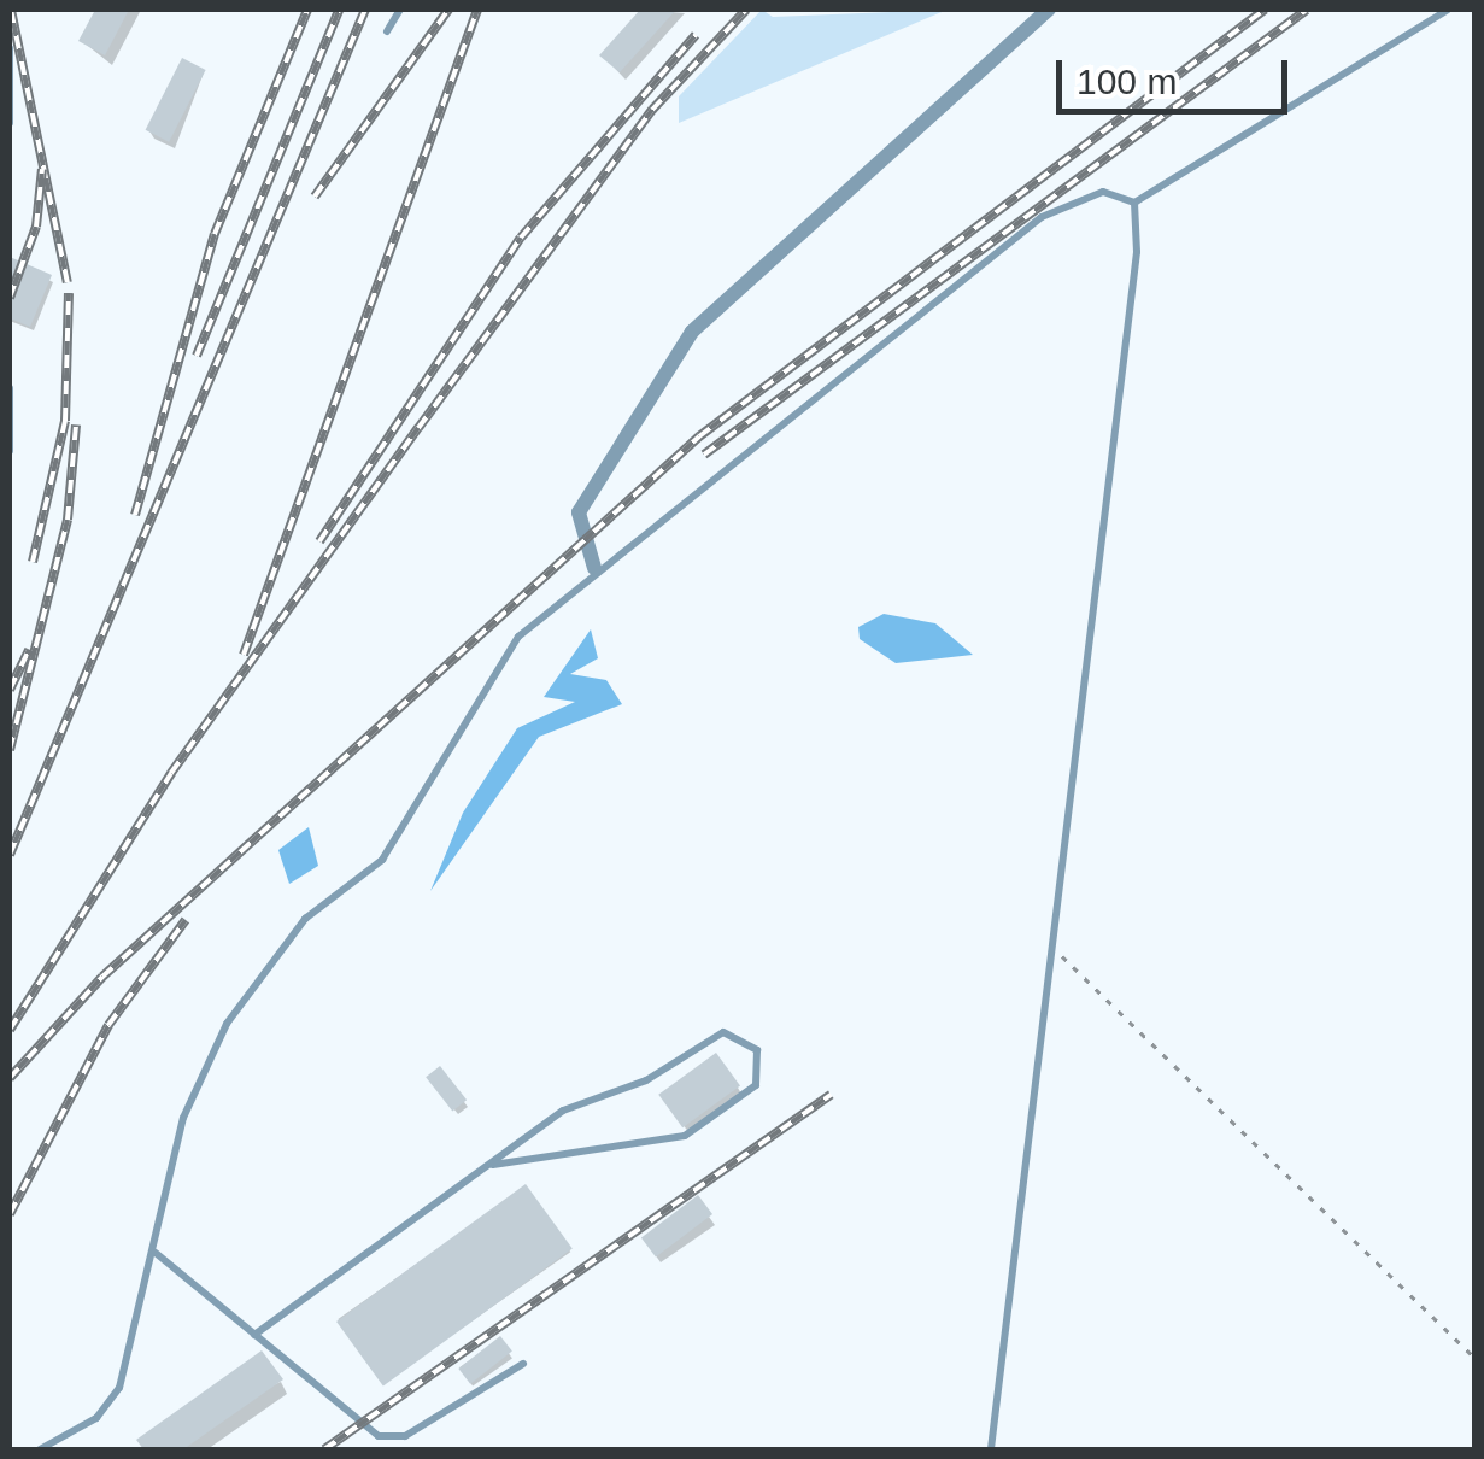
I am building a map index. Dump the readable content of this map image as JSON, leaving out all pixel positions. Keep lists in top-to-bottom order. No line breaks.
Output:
{"scale_bar":"100 m"}
